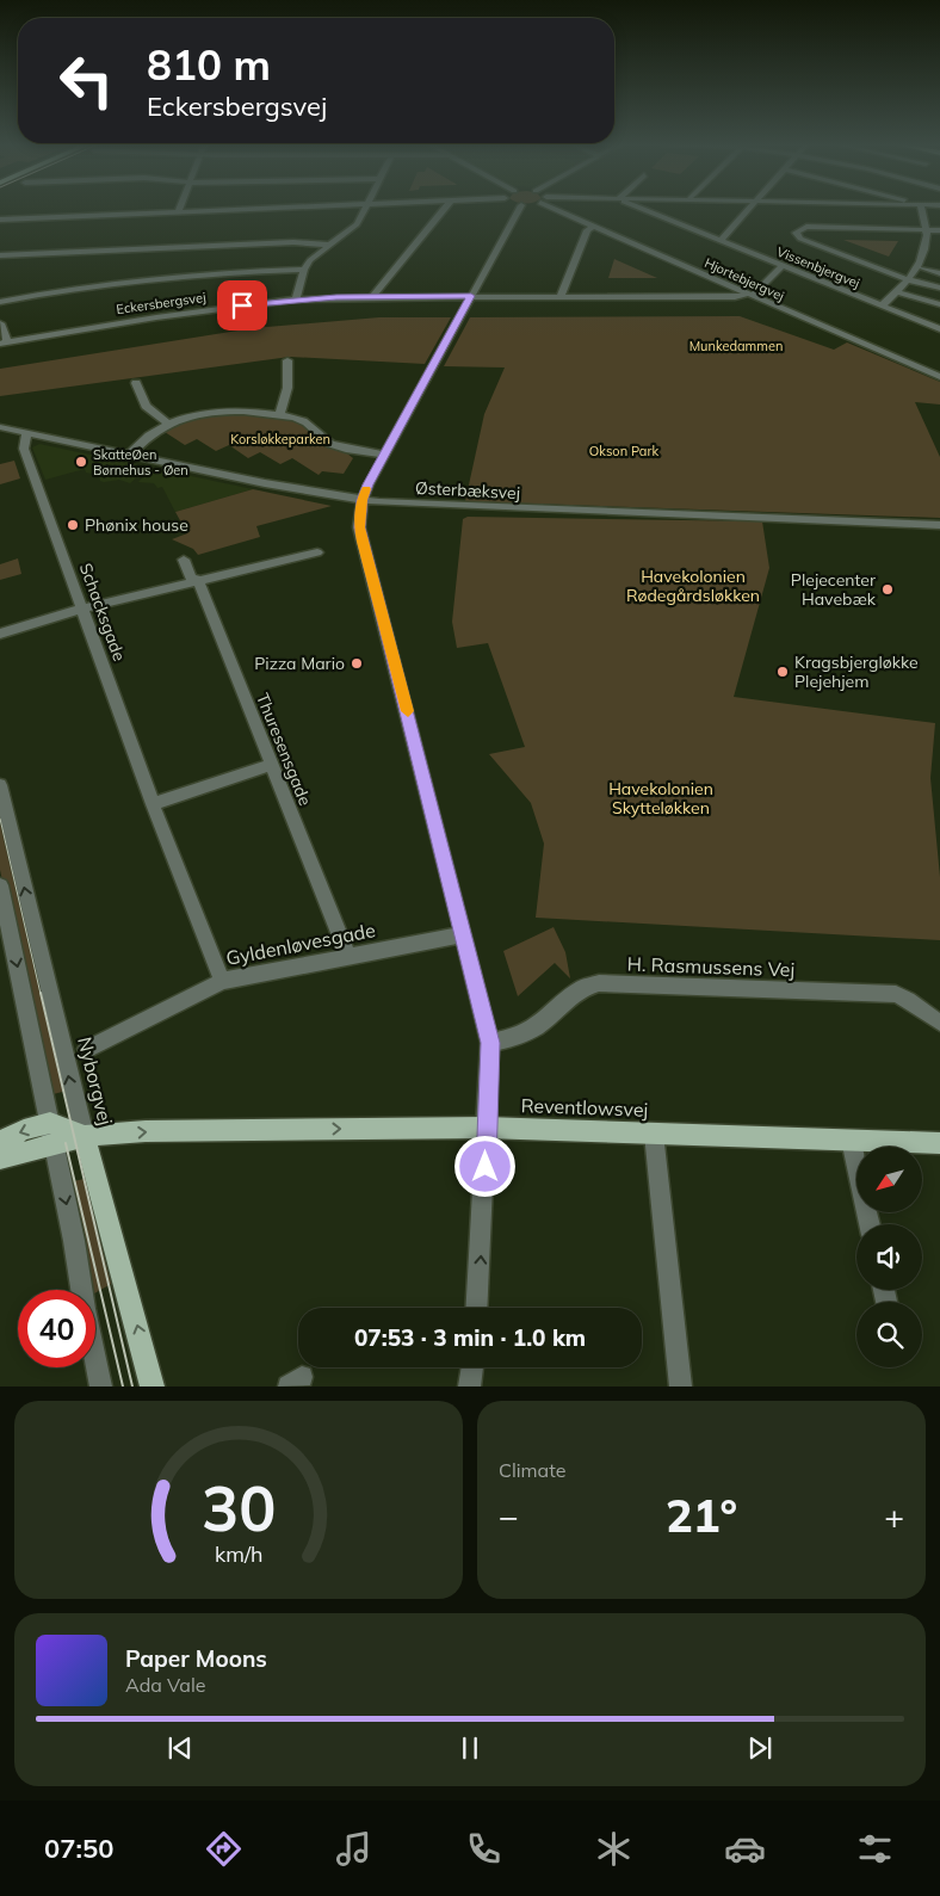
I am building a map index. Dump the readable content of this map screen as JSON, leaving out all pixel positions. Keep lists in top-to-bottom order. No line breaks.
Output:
{"streets":{"main road":["Nyborgvej","Reventlowsvej"],"street":["Vissenbjergvej","Hjortebjergvej","Eckersbergsvej","Østerbæksvej","Schacksgade","Thuresensgade","Gyldenløvesgade","H. Rasmussens Vej"]},"crossings":[["Hjortebjergvej","Eckersbergsvej"],["Østerbæksvej","Schacksgade"],["Schacksgade","Gyldenløvesgade"],["Thuresensgade","Gyldenløvesgade"],["Nyborgvej","Reventlowsvej"]],"one_way":["Reventlowsvej"],"parks":["Munkedammen","Korsløkkeparken","Okson Park","Havekolonien Rødegårdsløkken","Havekolonien Skytteløkken"],"places":["SkatteØen Børnehus - Øen","Phønix house","Plejecenter Havebæk","Pizza Mario","Kragsbjergløkke Plejehjem"],"north":"bottom left","page":{"turn":["810 m","Eckersbergsvej"],"limit":"40","trip":"07:53 · 3 min · 1.0 km","tile":"Climate","heat":["−","21°","+"],"song":["Paper Moons","Ada Vale"],"tabs":"07:50","gauge":["30","km/h"]}}
